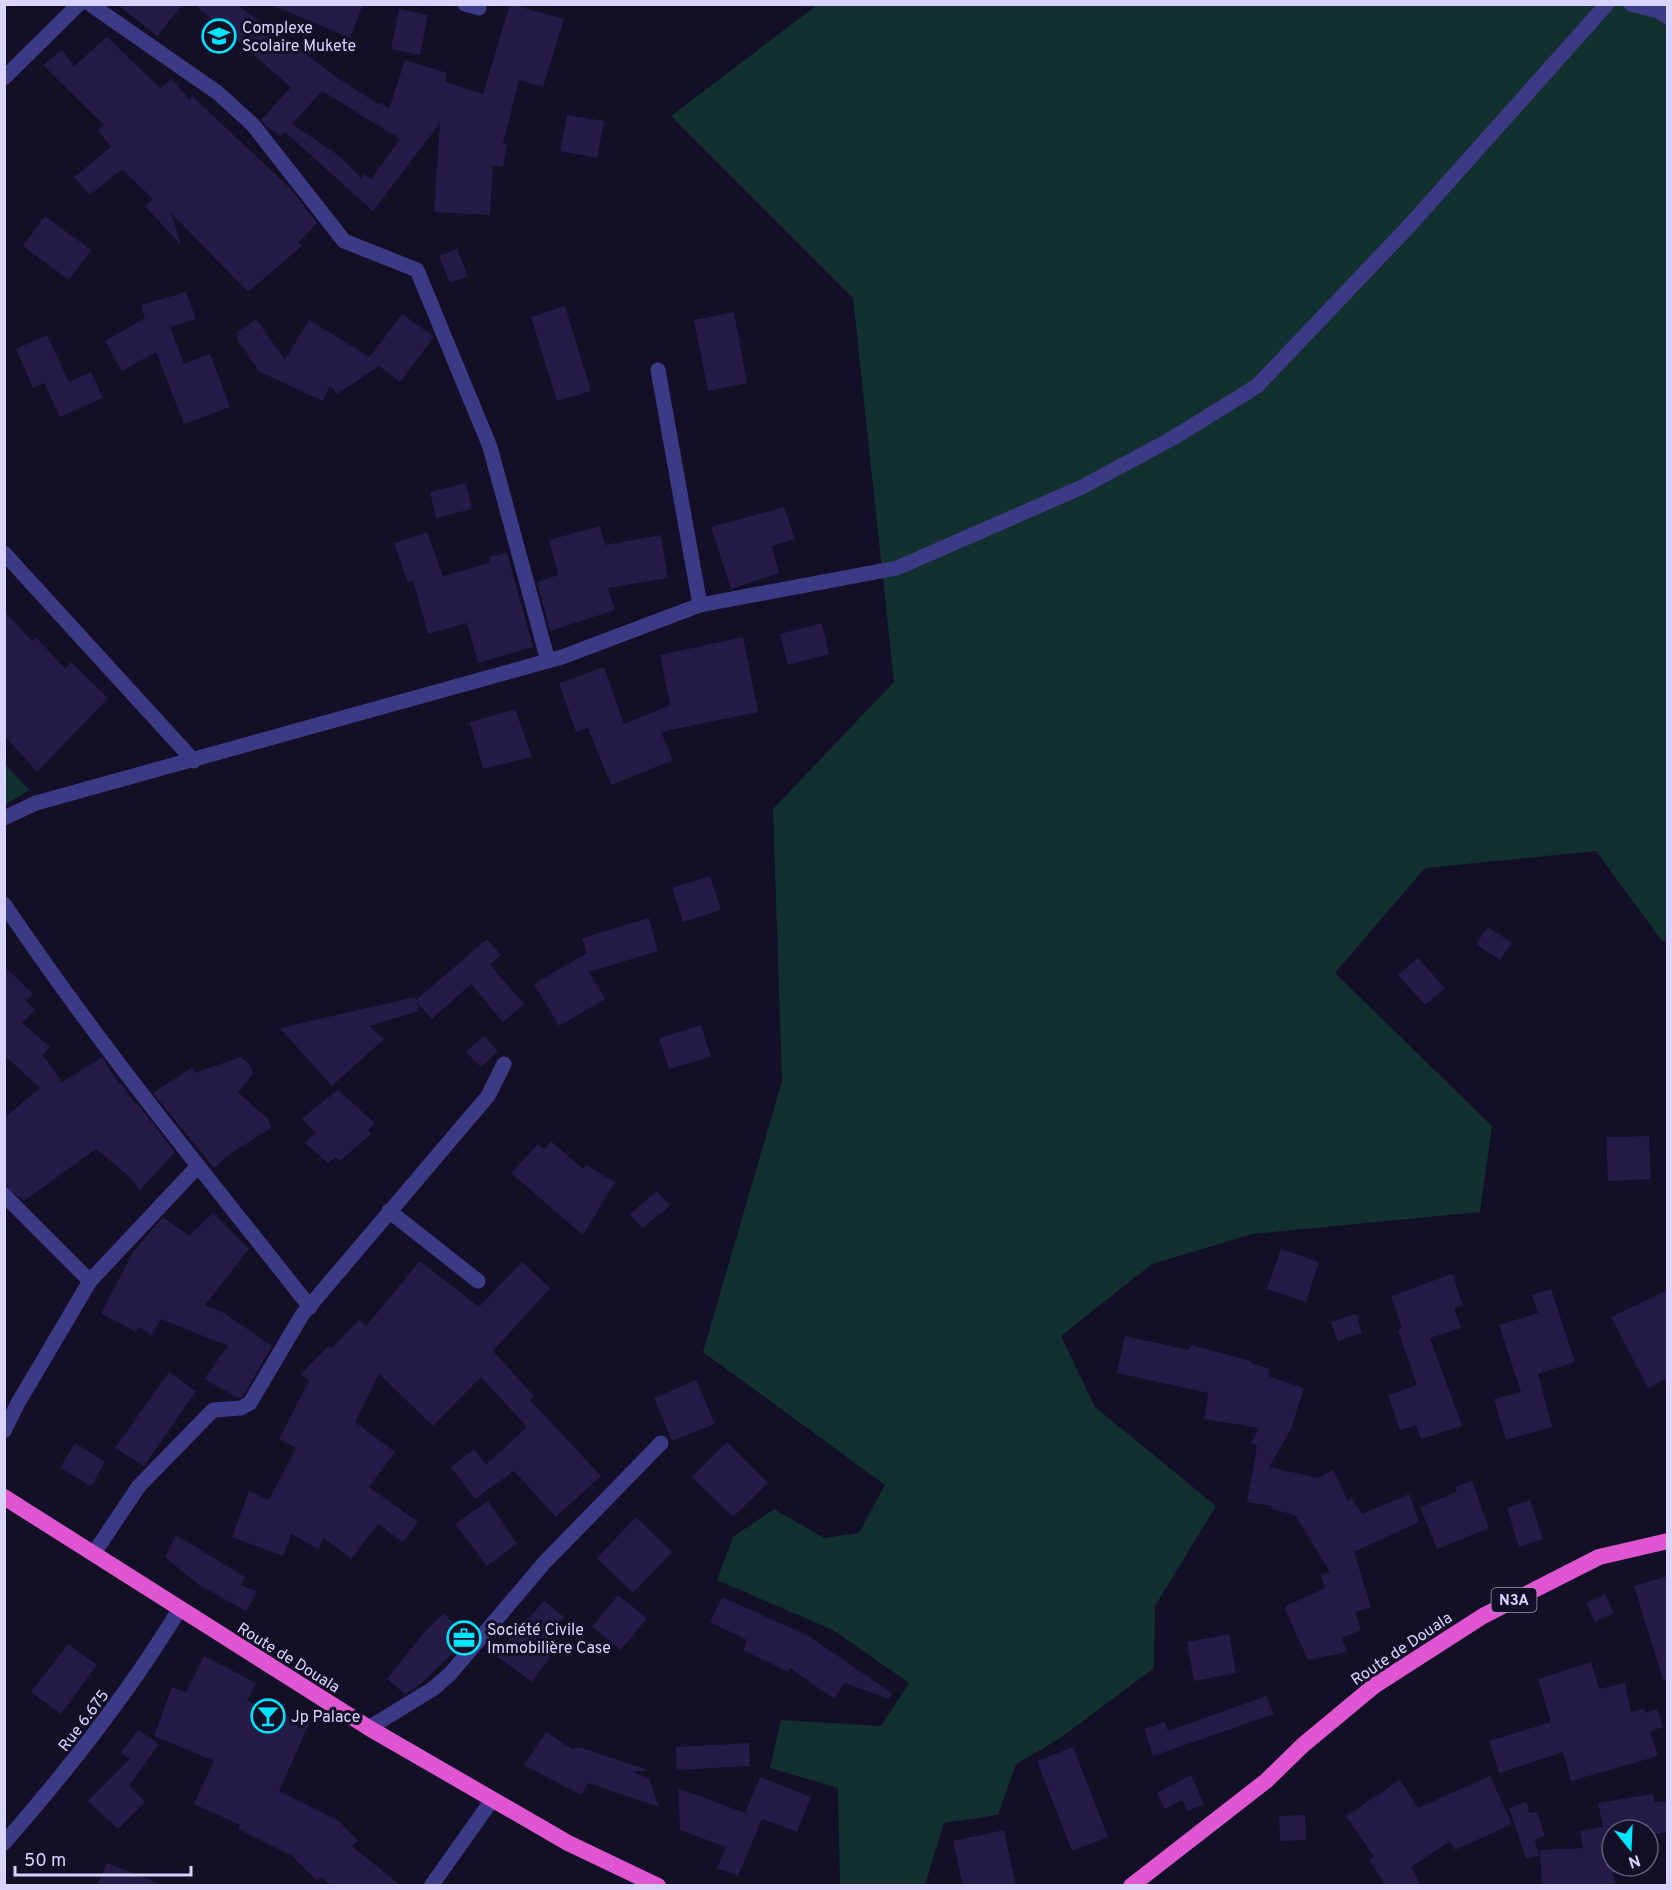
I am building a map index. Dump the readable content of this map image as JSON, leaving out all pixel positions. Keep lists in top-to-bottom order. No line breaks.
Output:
{"streets":{"highway":["N3A","Route de Douala"],"street":["Rue 6.675"]},"crossings":[["Route de Douala","Rue 6.675"]],"places":{"school or university":["Complexe Scolaire Mukete"],"office":["Société Civile Immobilière Case"],"bar":["Jp Palace"]},"scale_bar":"50 m","north":"bottom"}
